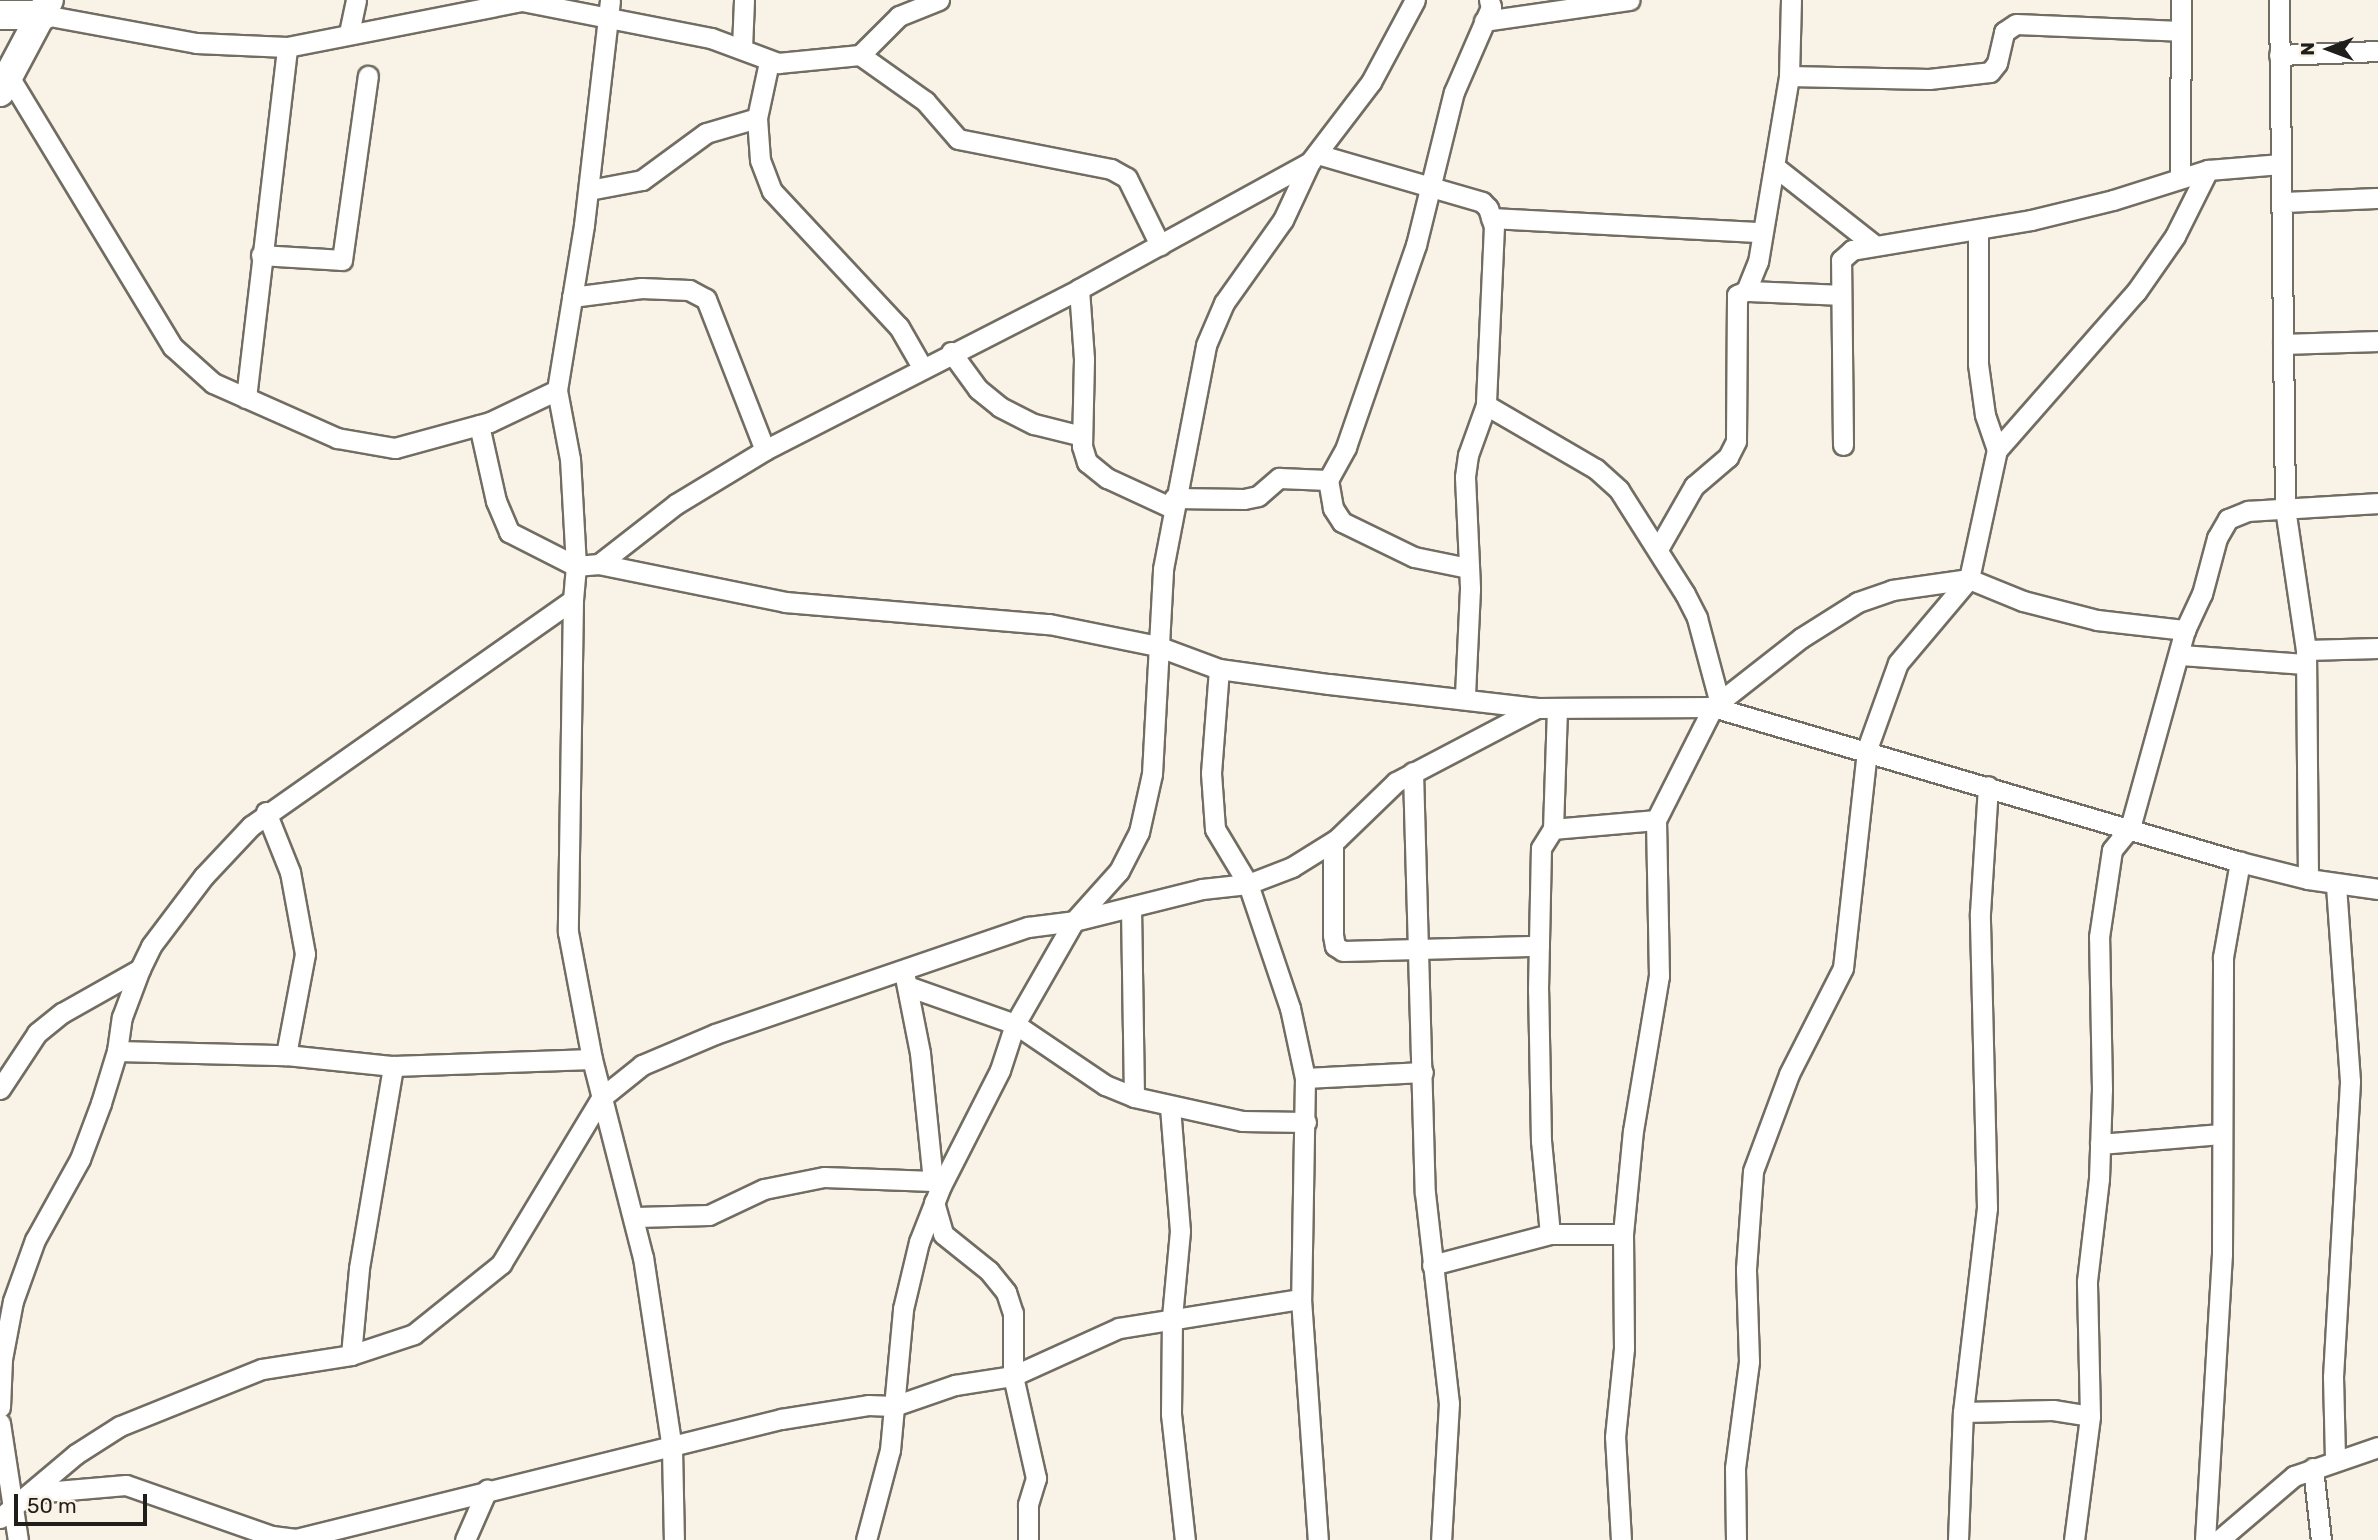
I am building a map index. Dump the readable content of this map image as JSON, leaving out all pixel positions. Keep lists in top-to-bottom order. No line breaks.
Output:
{"scale_bar":"50 m","north":"left"}
